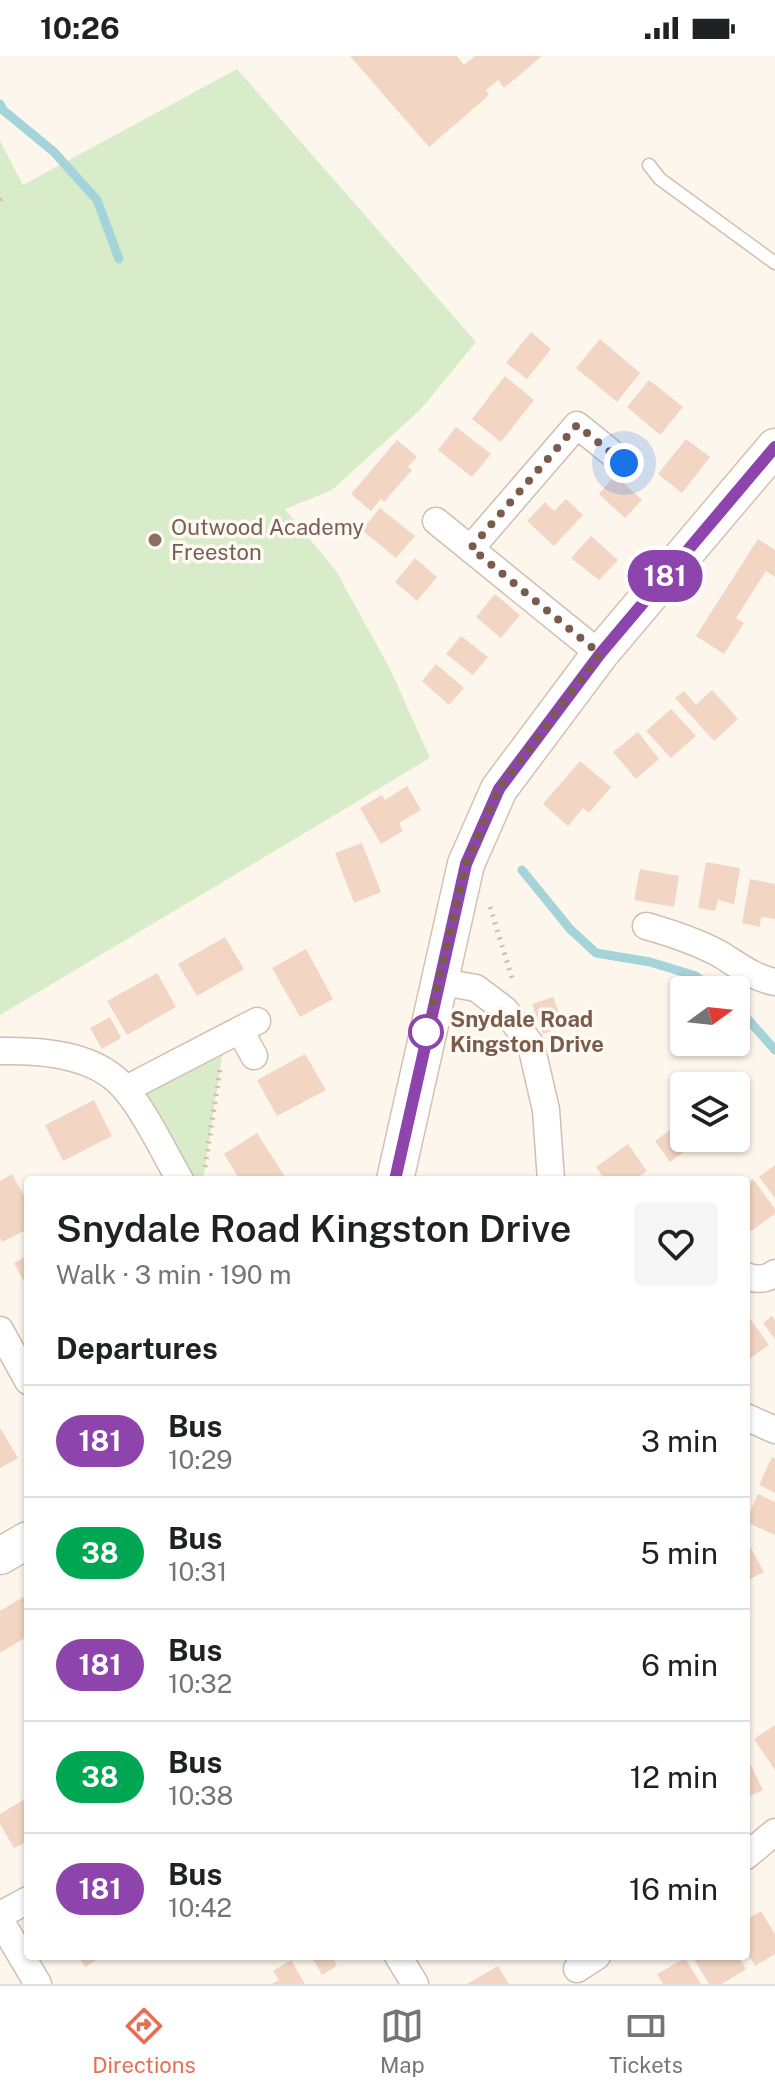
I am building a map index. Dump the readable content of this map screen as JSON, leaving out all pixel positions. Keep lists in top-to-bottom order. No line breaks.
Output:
{"places":["Outwood Academy Freeston","Snydale Road Kingston Drive"],"lines":["bus line 181"],"north":"right","page":{"status":"10:26","on_map":"181","heading":[["Snydale Road Kingston Drive","Walk · 3 min · 190 m"],"Departures"],"list":[{"mark":"181","name":"Bus","note":"10:29","value":"3 min"},{"mark":"38","name":"Bus","note":"10:31","value":"5 min"},{"mark":"181","name":"Bus","note":"10:32","value":"6 min"},{"mark":"38","name":"Bus","note":"10:38","value":"12 min"},{"mark":"181","name":"Bus","note":"10:42","value":"16 min"}],"tabs":["Directions","Map","Tickets"]}}
